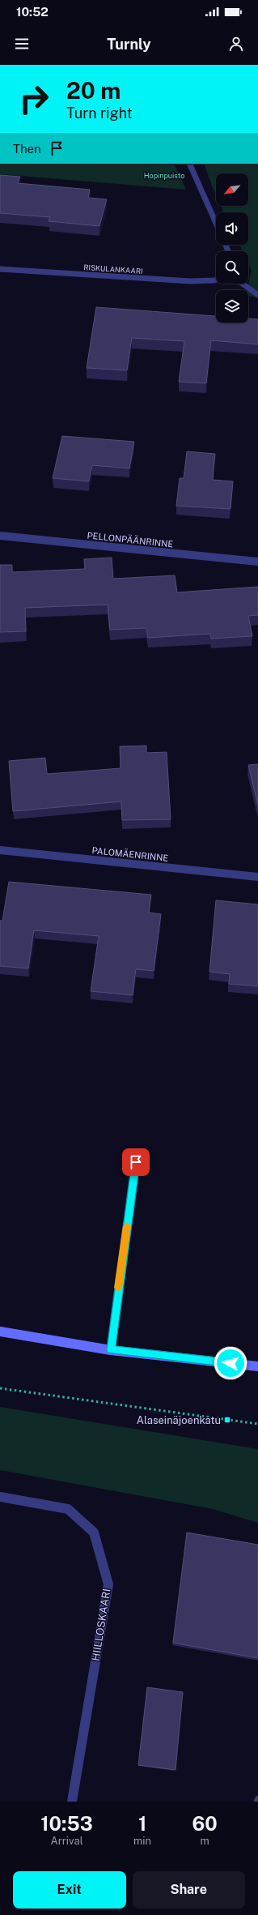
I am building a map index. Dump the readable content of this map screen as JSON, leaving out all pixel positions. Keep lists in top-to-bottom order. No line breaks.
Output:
{"streets":{"street":["RISKULANKAARI","PELLONPÄÄNRINNE","PALOMÄENRINNE","HIILLOSKAARI"]},"parks":["Hopinpuisto"],"places":{"transit":["Alaseinäjoenkatu"]},"north":"bottom left","page":{"status":"10:52","header":"Turnly","turn":["20 m","Turn right"],"then":"Then","eta":["10:53","Arrival","1","min","60","m"],"buttons":["Exit","Share"]}}
